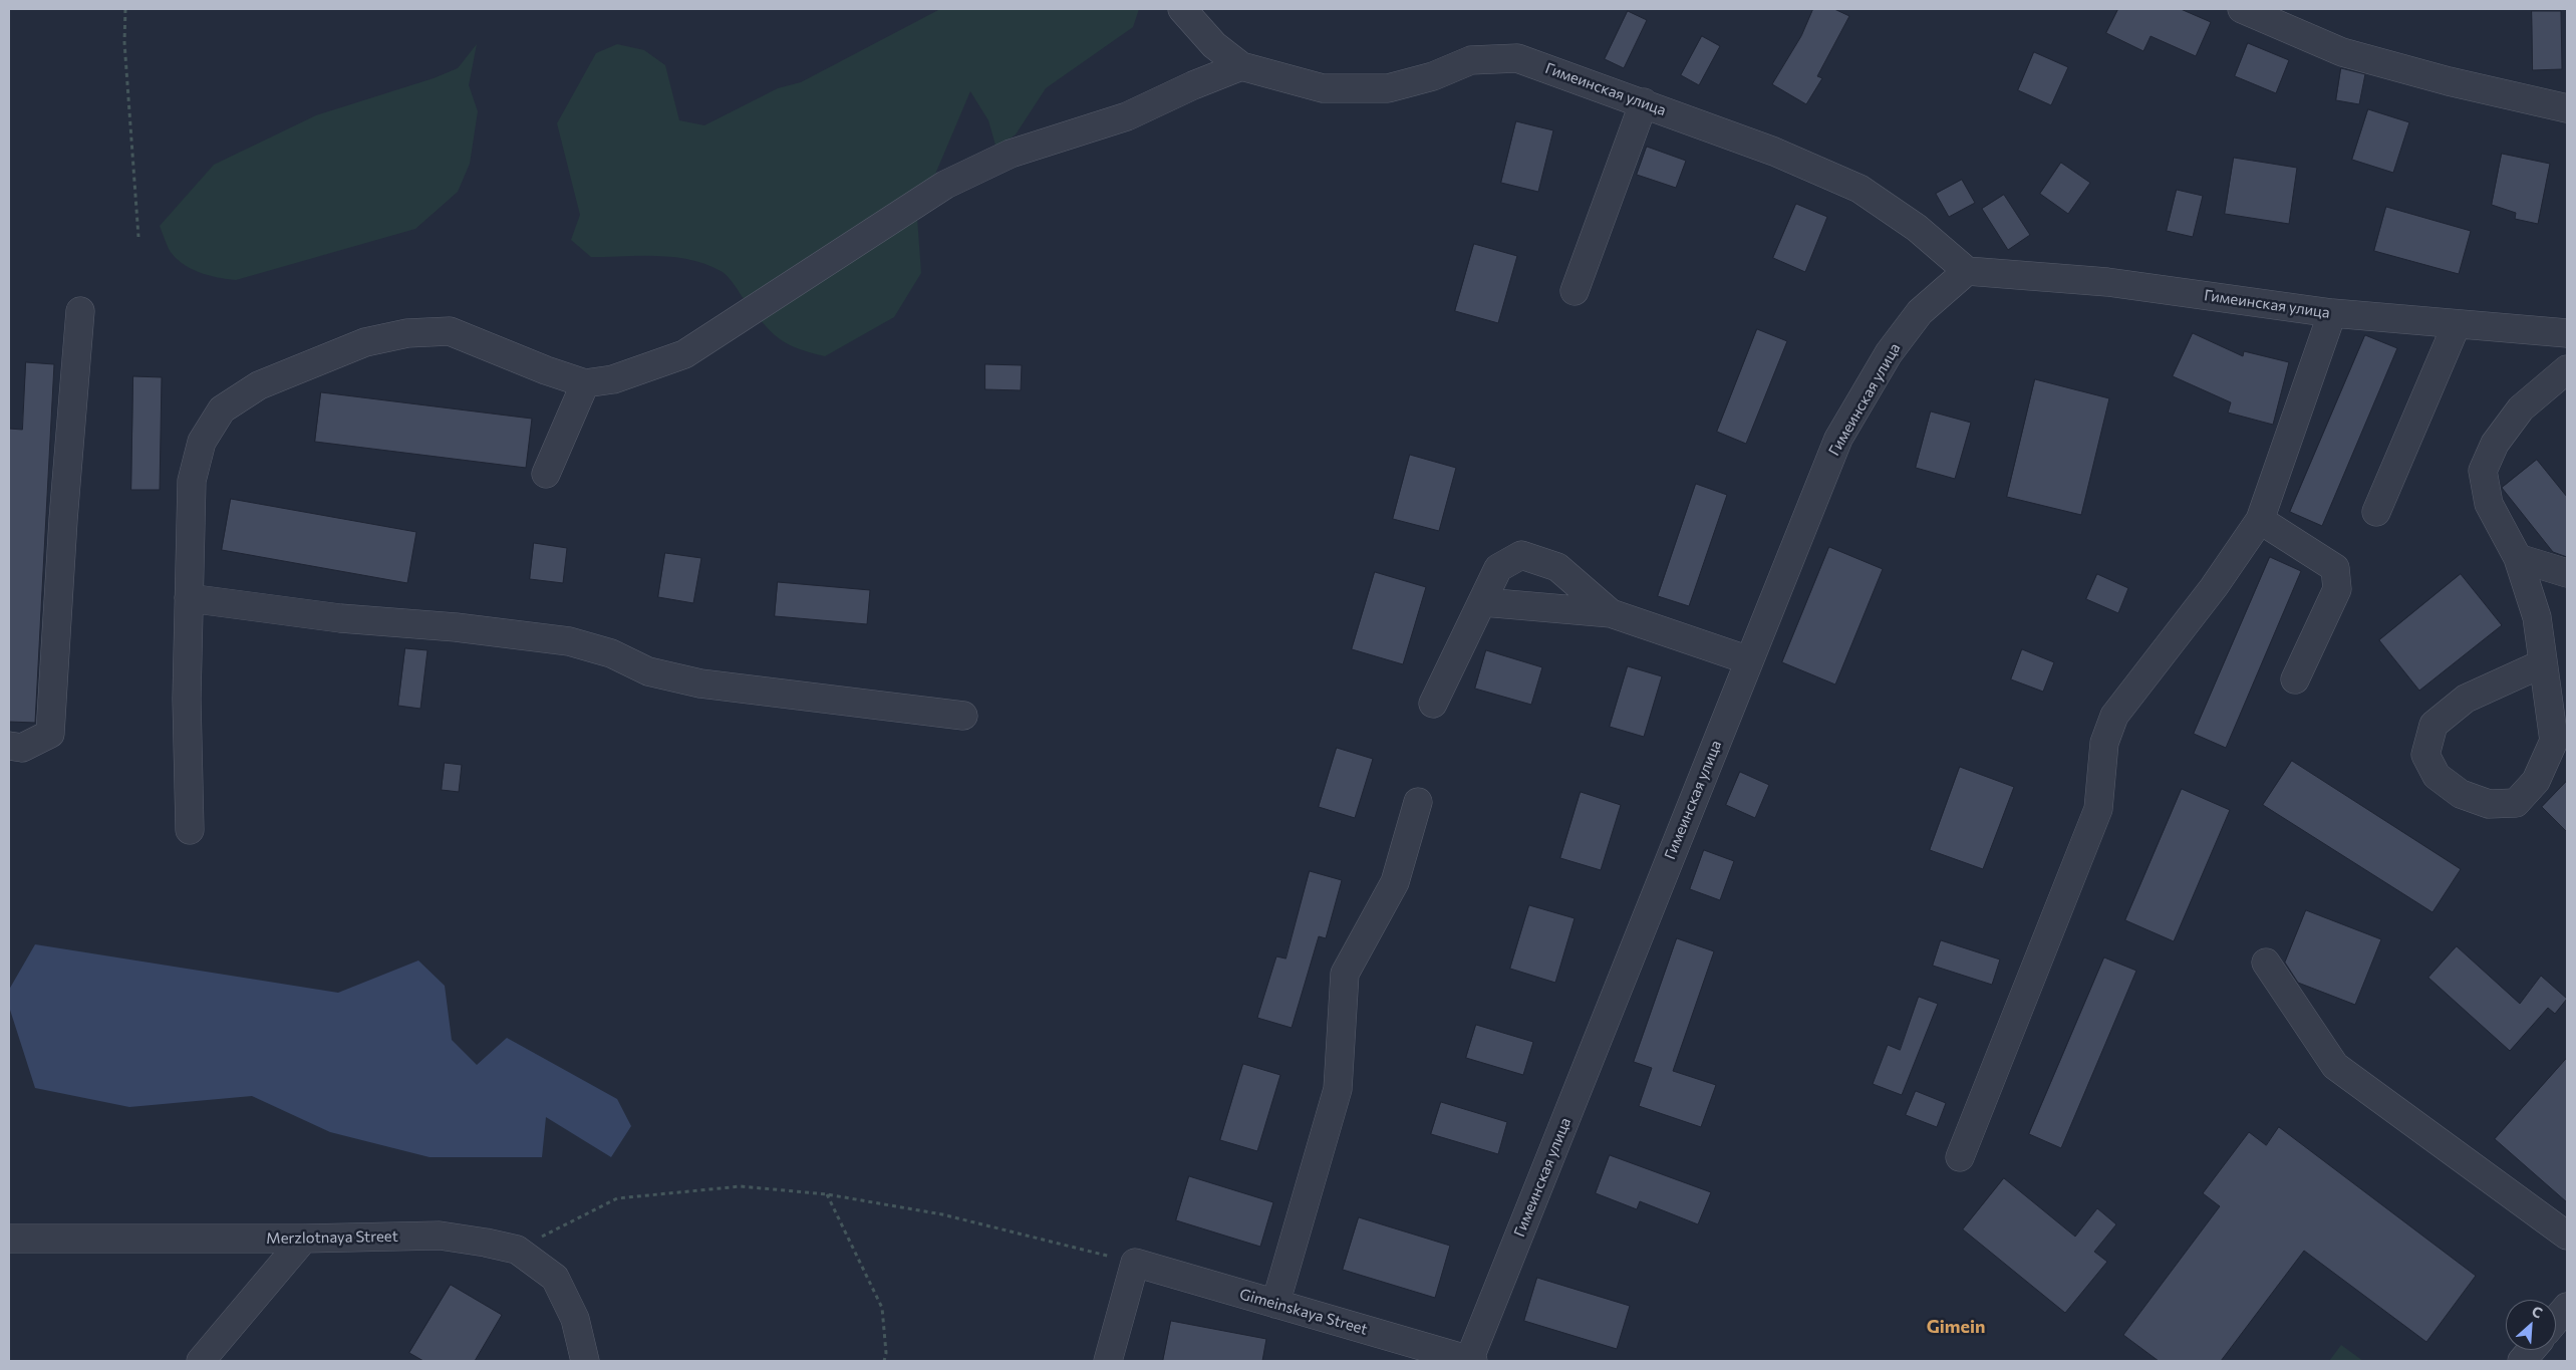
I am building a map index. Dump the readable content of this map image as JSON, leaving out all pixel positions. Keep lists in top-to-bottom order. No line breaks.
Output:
{"streets":{"street":["Гимеинская улица","Merzlotnaya Street","Gimeinskaya Street"]},"crossings":[["Гимеинская улица","Gimeinskaya Street"]],"districts":["Gimein"],"north":"top right"}
